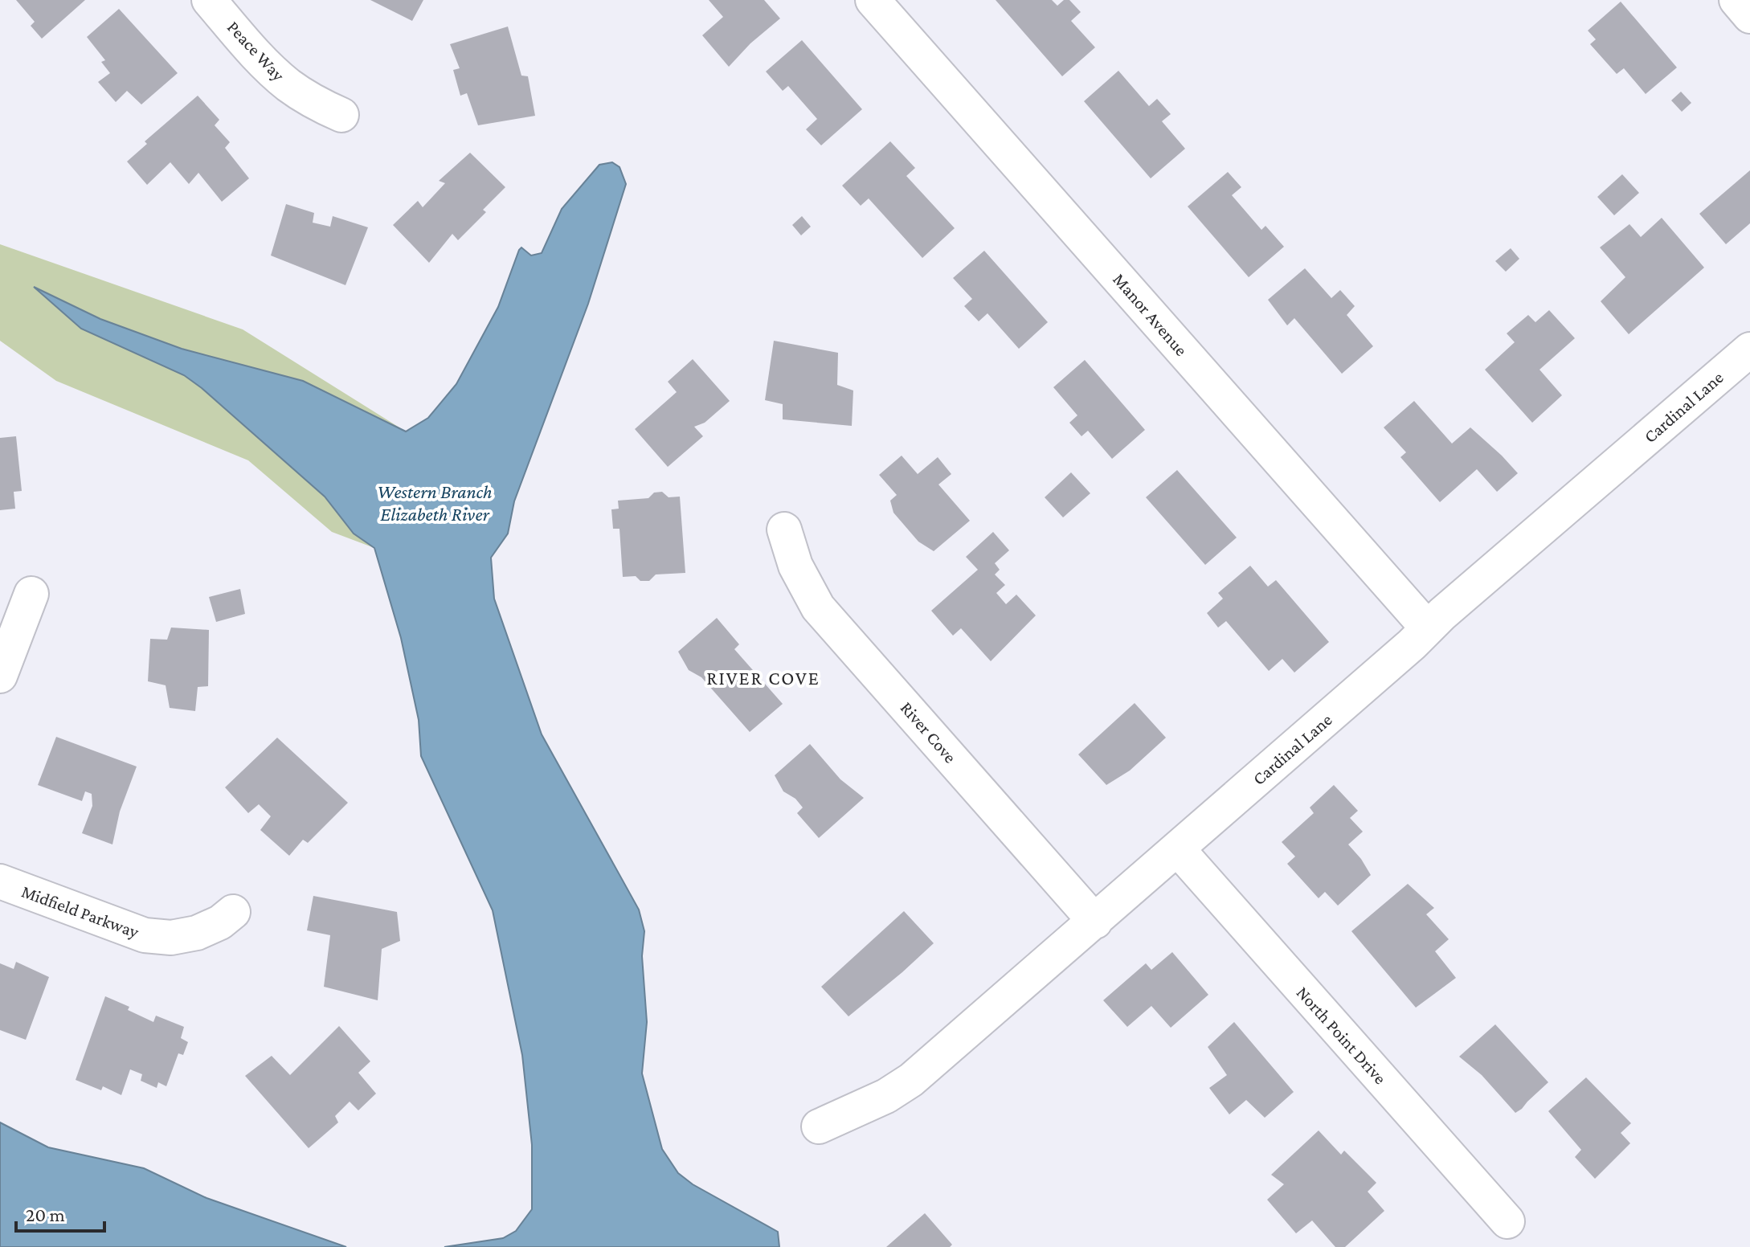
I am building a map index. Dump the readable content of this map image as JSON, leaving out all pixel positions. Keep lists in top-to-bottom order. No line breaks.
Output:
{"streets":{"street":["Peace Way","Manor Avenue","Cardinal Lane","River Cove","Midfield Parkway","North Point Drive"]},"crossings":[["Manor Avenue","Cardinal Lane"],["Cardinal Lane","River Cove"],["Cardinal Lane","North Point Drive"]],"districts":["RIVER COVE"],"water":["Western Branch Elizabeth River"],"scale_bar":"20 m"}
